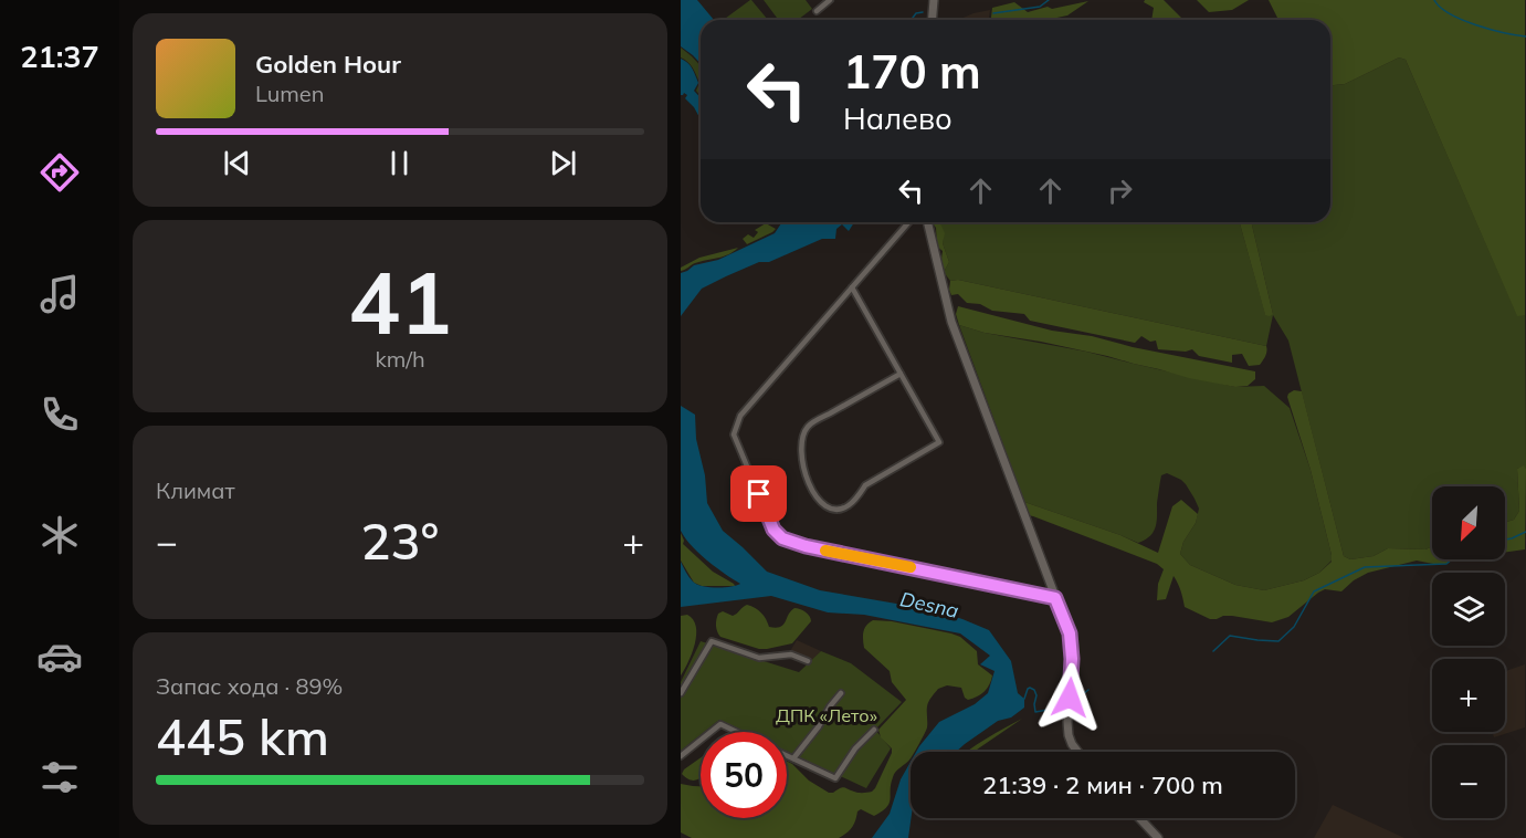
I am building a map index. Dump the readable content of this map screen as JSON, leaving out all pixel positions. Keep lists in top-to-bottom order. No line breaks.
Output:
{"water":["Desna"],"parks":["ДПК «Лето»"],"north":"bottom left","page":{"tabs":"21:37","turn":["170 m","Налево"],"song":["Golden Hour","Lumen"],"tile":[["41","km/h"],"Климат",["Запас хода · 89%","445 km"]],"map_buttons":["+","−"],"heat":["−","23°","+"],"limit":"50","trip":"21:39 · 2 мин · 700 m"}}
